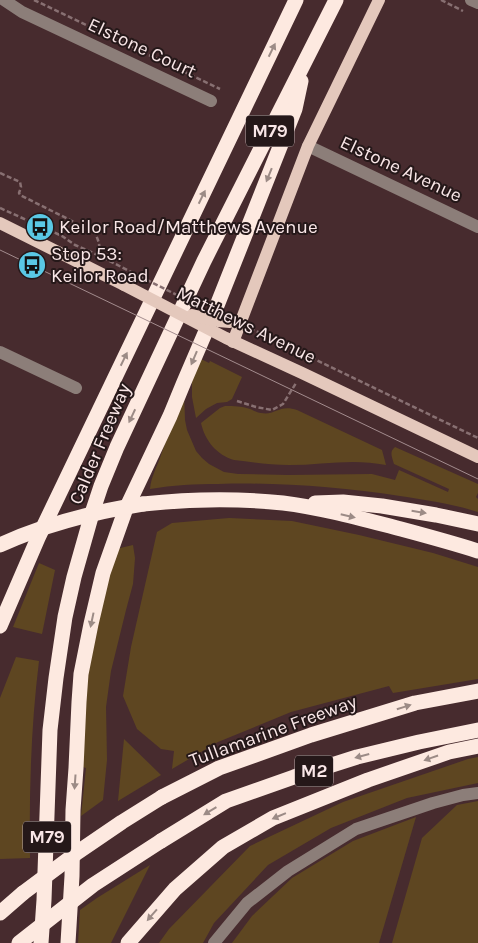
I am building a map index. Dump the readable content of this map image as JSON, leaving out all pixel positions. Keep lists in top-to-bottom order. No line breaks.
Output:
{"streets":{"highway":["M79","Calder Freeway","Tullamarine Freeway","M2"],"main road":["Matthews Avenue"],"street":["Elstone Court","Elstone Avenue"]},"places":{"bus stop":["Keilor Road/Matthews Avenue","Stop 53: Keilor Road"]}}
